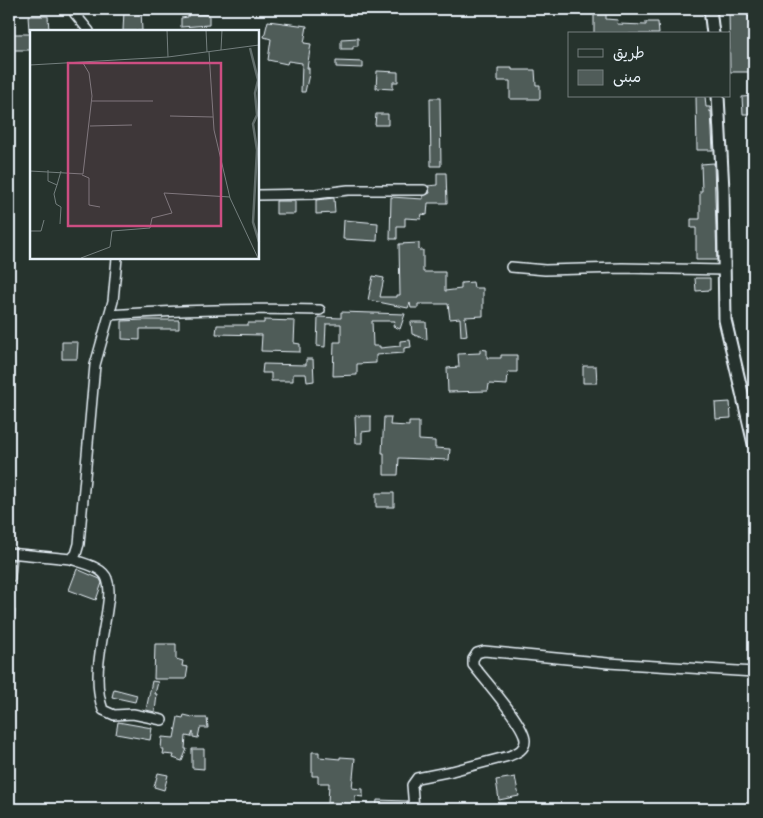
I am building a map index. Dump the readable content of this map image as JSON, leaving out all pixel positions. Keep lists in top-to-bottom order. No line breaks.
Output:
{"legend":["طريق","مبنى"]}
